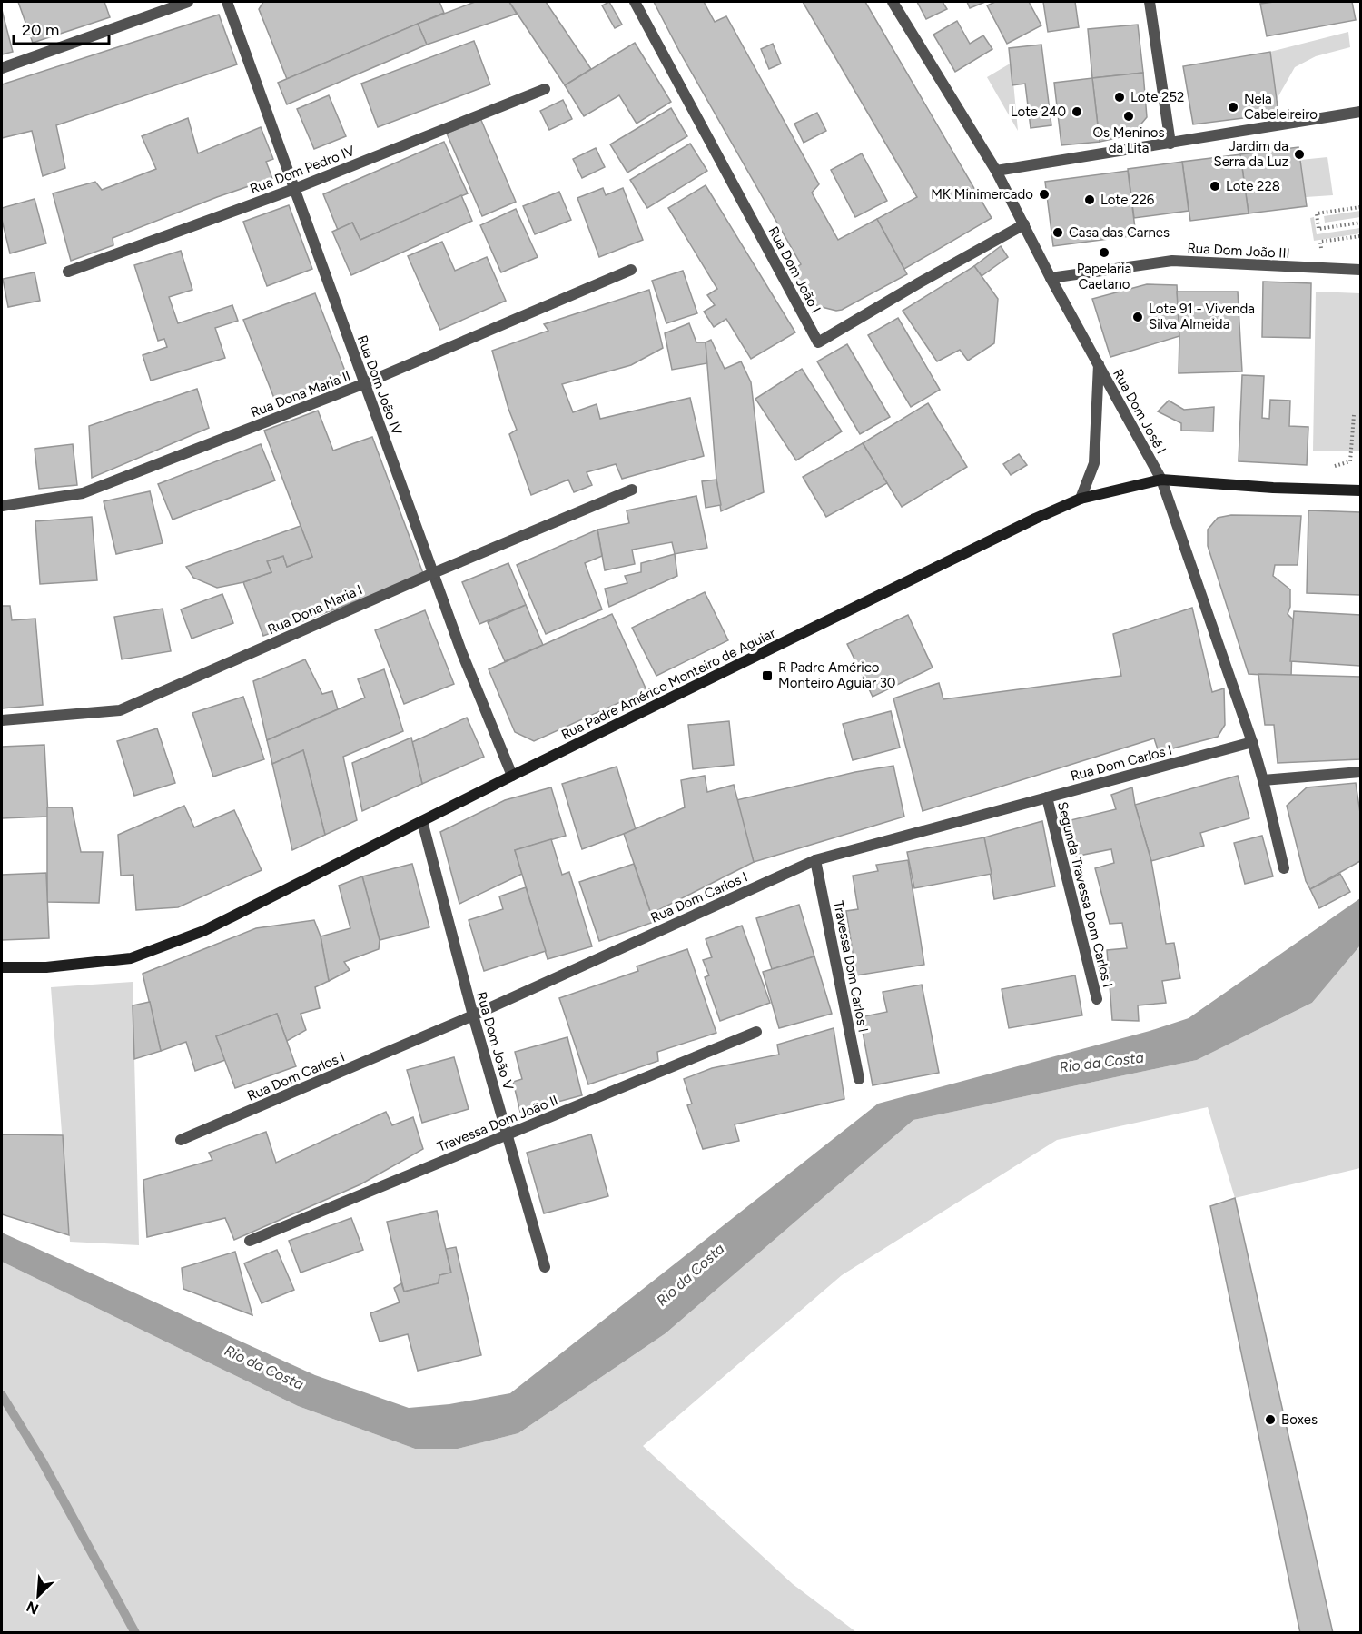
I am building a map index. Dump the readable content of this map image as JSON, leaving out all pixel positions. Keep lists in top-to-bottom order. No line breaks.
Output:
{"streets":{"street":["Rua Dom Pedro IV","Rua Dom João III","Rua Dom João I","Rua Dom João IV","Rua Dona Maria II","Rua Dom José I","Rua Dona Maria I","Rua Padre Américo Monteiro de Aguiar","Rua Dom Carlos I","Segunda Travessa Dom Carlos I","Travessa Dom Carlos I","Rua Dom João V","Travessa Dom João II"]},"crossings":[["Rua Dom Pedro IV","Rua Dom João IV"],["Rua Dom João III","Rua Dom José I"],["Rua Dom João I","Rua Dom José I"],["Rua Dom João IV","Rua Dona Maria II"],["Rua Dom João IV","Rua Dona Maria I"],["Rua Dom João IV","Rua Padre Américo Monteiro de Aguiar"],["Rua Dom José I","Rua Padre Américo Monteiro de Aguiar"],["Rua Dom José I","Rua Dom Carlos I"],["Rua Padre Américo Monteiro de Aguiar","Rua Dom João V"],["Rua Dom Carlos I","Segunda Travessa Dom Carlos I"],["Rua Dom Carlos I","Travessa Dom Carlos I"],["Rua Dom Carlos I","Rua Dom João V"],["Rua Dom João V","Travessa Dom João II"]],"water":["Rio da Costa"],"places":{"other":["Lote 252","Nela Cabeleireiro","Lote 240","Os Meninos da Lita","Jardim da Serra da Luz","Lote 228","MK Minimercado","Lote 226","Casa das Carnes","Papelaria Caetano","Lote 91 - Vivenda Silva Almeida","Boxes"],"transit":["R Padre Américo Monteiro Aguiar 30"]},"scale_bar":"20 m","north":"bottom left"}
